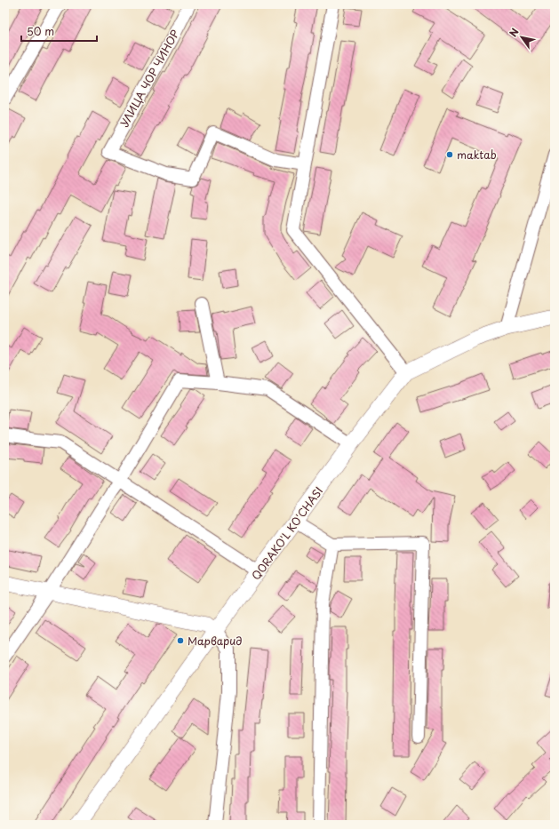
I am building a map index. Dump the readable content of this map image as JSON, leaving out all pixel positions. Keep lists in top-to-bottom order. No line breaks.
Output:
{"streets":{"street":["УЛИЦА ЧОР ЧИНОР","QORAKO'L KO'CHASI"]},"places":["maktab","Марварид"],"scale_bar":"50 m","north":"top left"}
